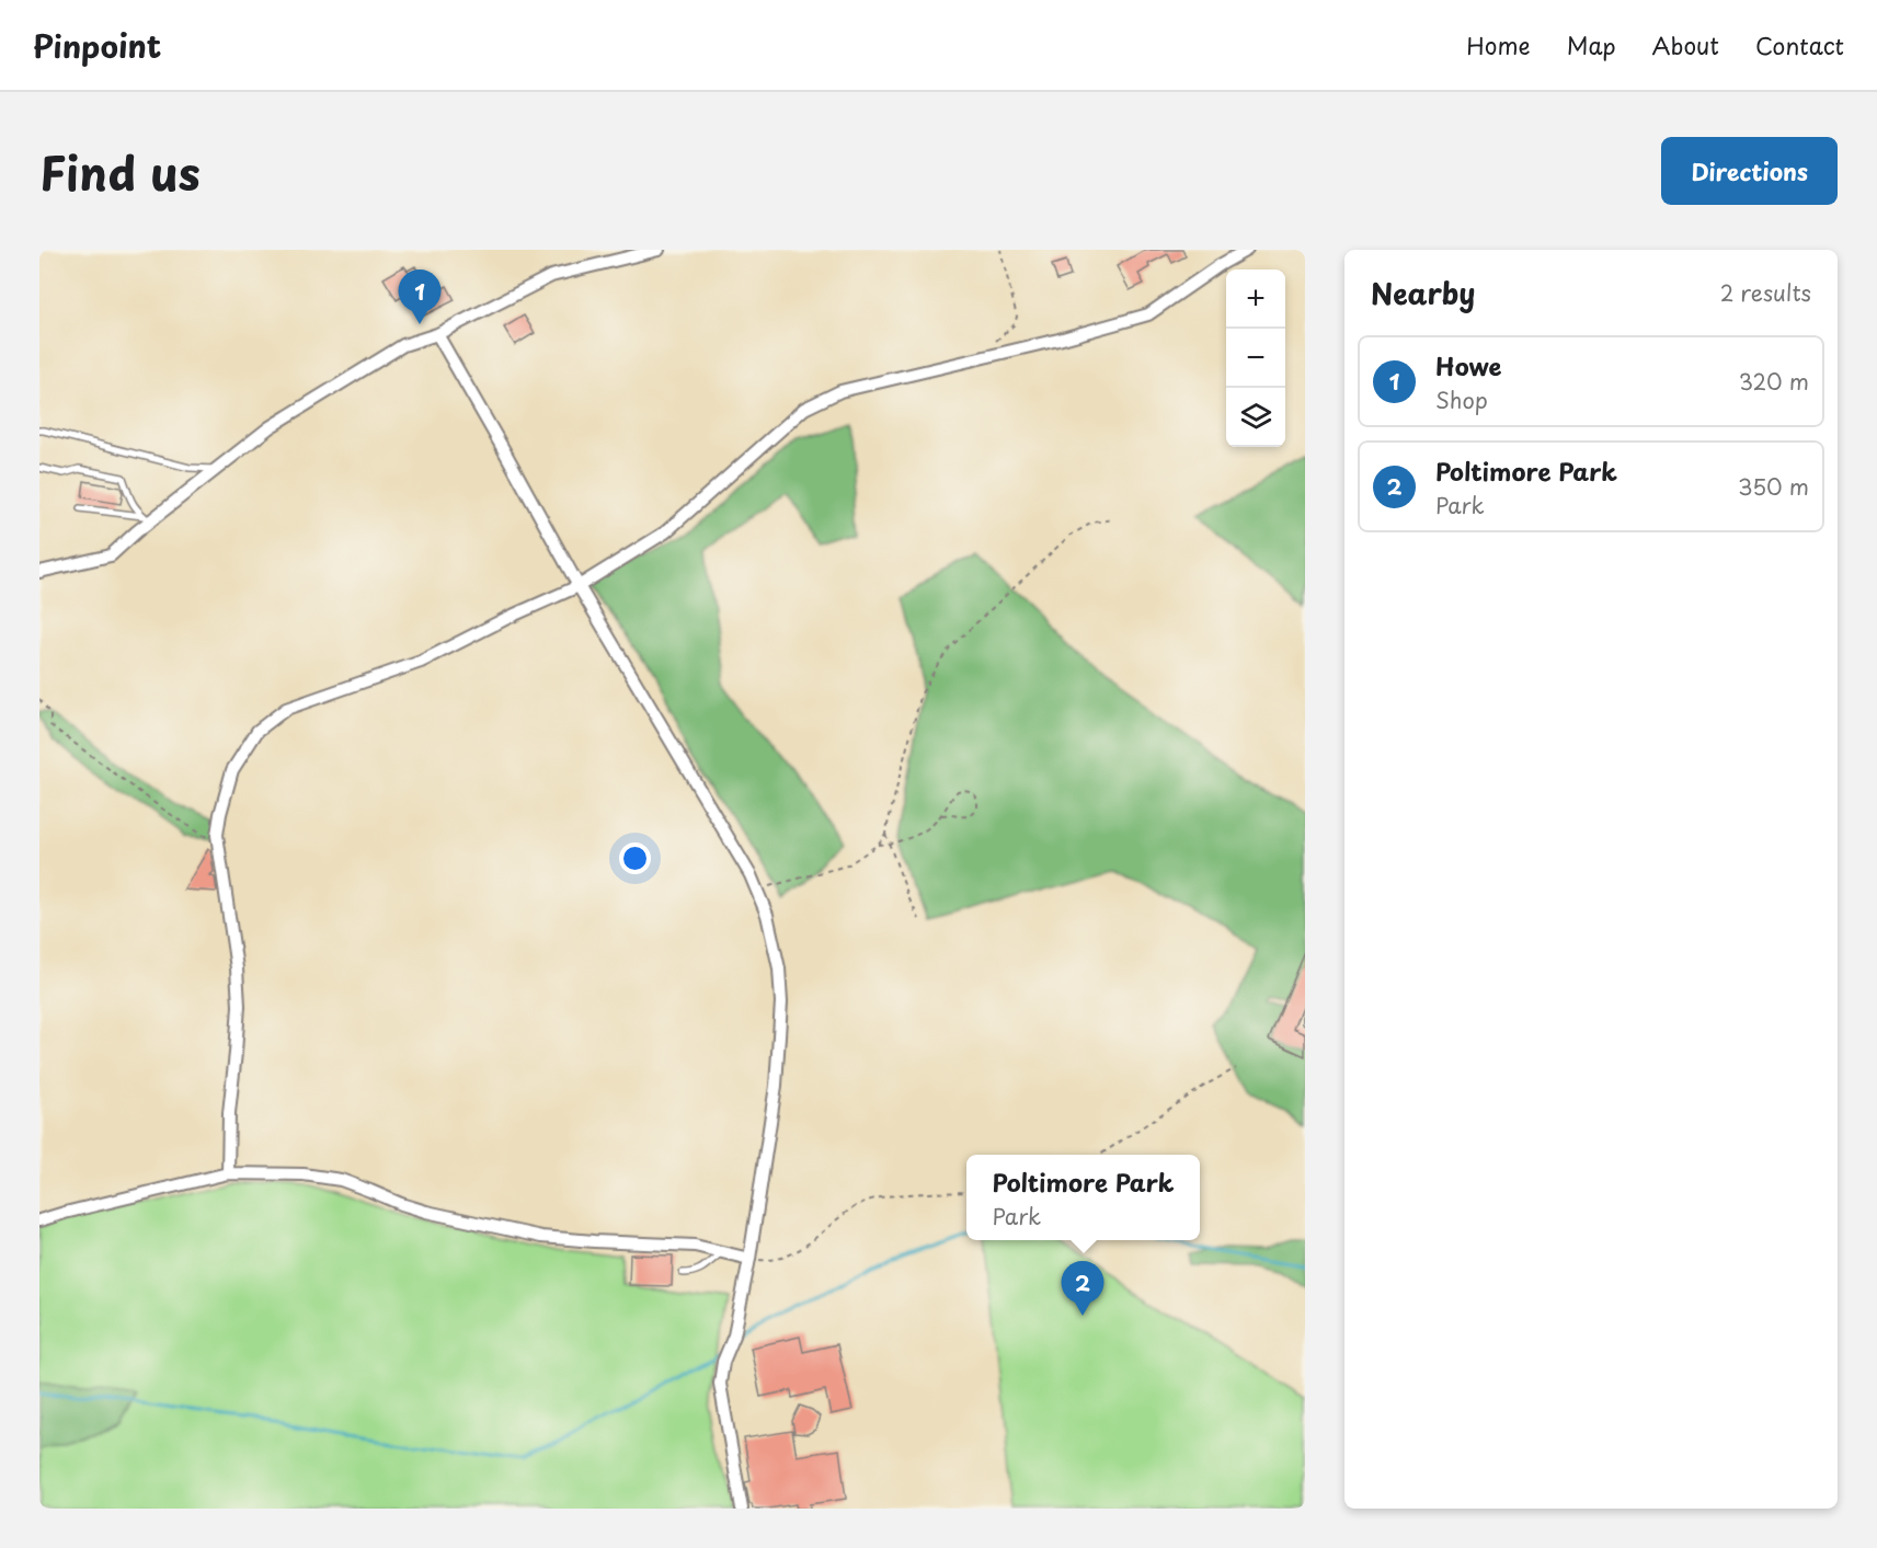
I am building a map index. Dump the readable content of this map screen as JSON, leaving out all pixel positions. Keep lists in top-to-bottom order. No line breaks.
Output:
{"page":{"header":"Pinpoint","nav":["Home","Map","About","Contact"],"title":"Find us","buttons":"Directions","heading":["Nearby","2 results"],"map_buttons":["+","−"],"pins":["1","2"],"list":[{"mark":"1","name":"Howe","note":"Shop","value":"320 m"},{"mark":"2","name":"Poltimore Park","note":"Park","value":"350 m"}],"popup":["Poltimore Park","Park"]}}
